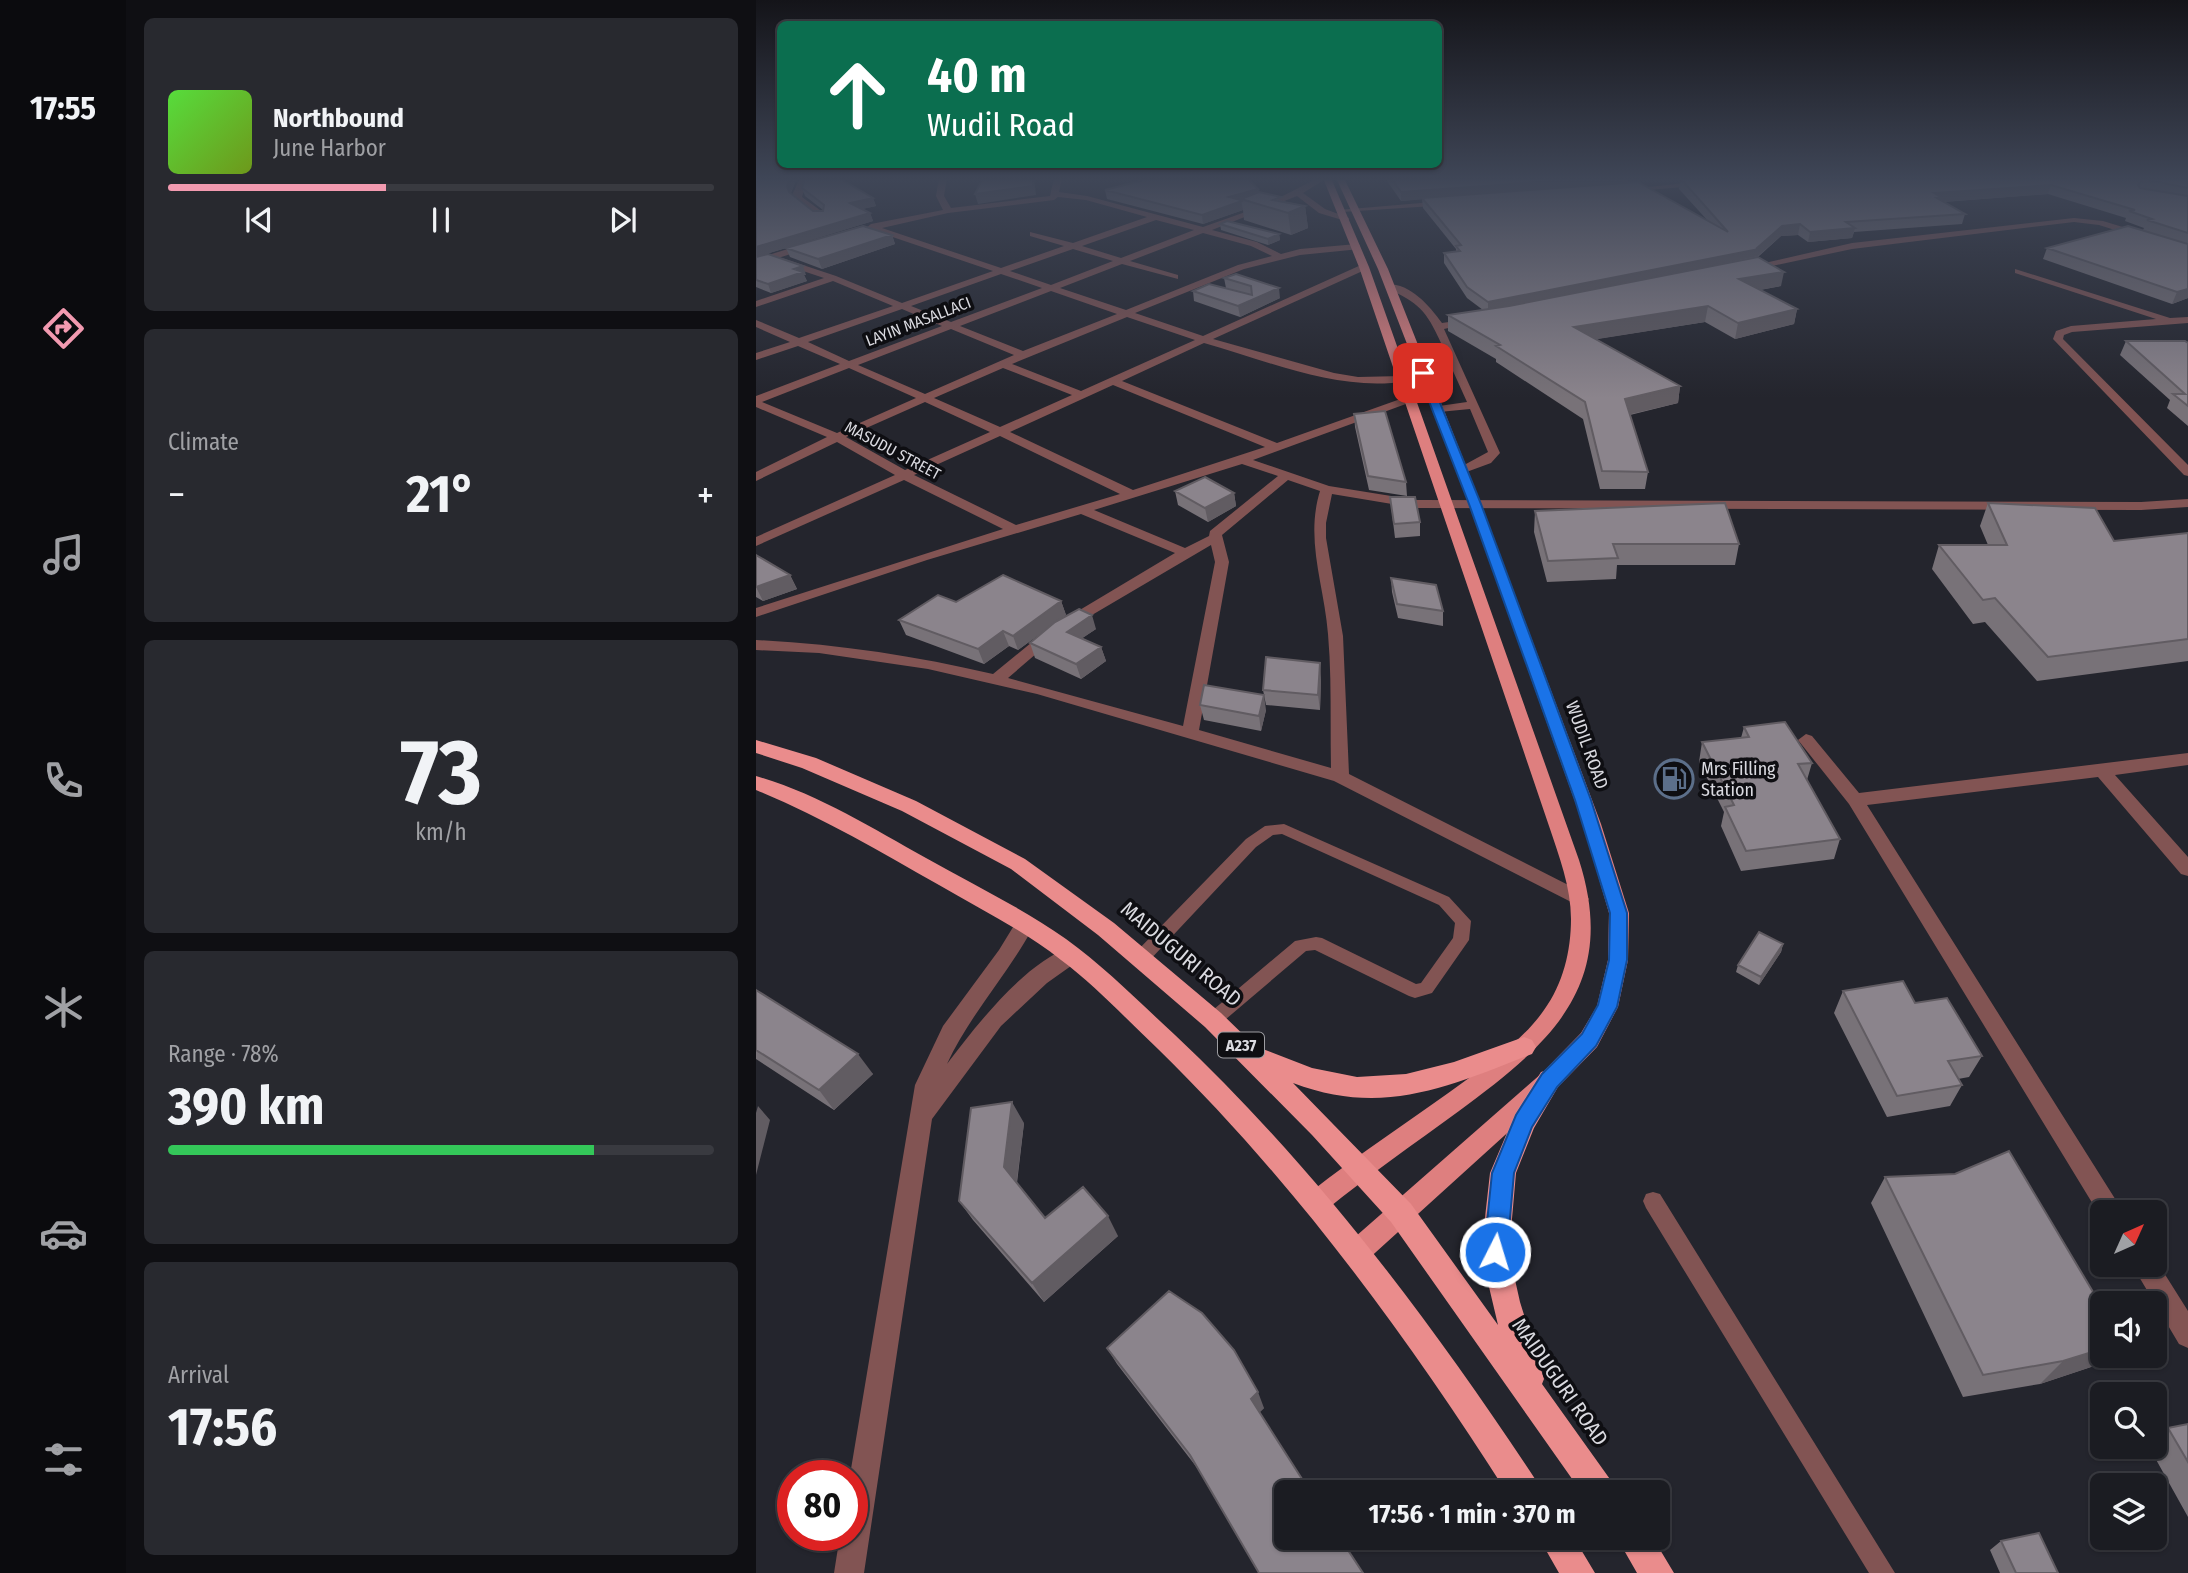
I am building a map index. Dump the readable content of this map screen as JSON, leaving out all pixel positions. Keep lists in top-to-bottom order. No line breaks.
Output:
{"streets":{"highway":["MAIDUGURI ROAD","A237"],"main road":["WUDIL ROAD"],"street":["LAYIN MASALLACI","MASUDU STREET"]},"crossings":[["LAYIN MASALLACI","MASUDU STREET"],["WUDIL ROAD","MAIDUGURI ROAD"],["WUDIL ROAD","A237"]],"places":{"fuel station":["Mrs Filling Station"]},"north":"top right","page":{"tabs":"17:55","turn":["40 m","Wudil Road"],"song":["Northbound","June Harbor"],"tile":["Climate",["73","km/h"],["Range · 78%","390 km"],["Arrival","17:56"]],"heat":["−","21°","+"],"limit":"80","trip":"17:56 · 1 min · 370 m"}}
